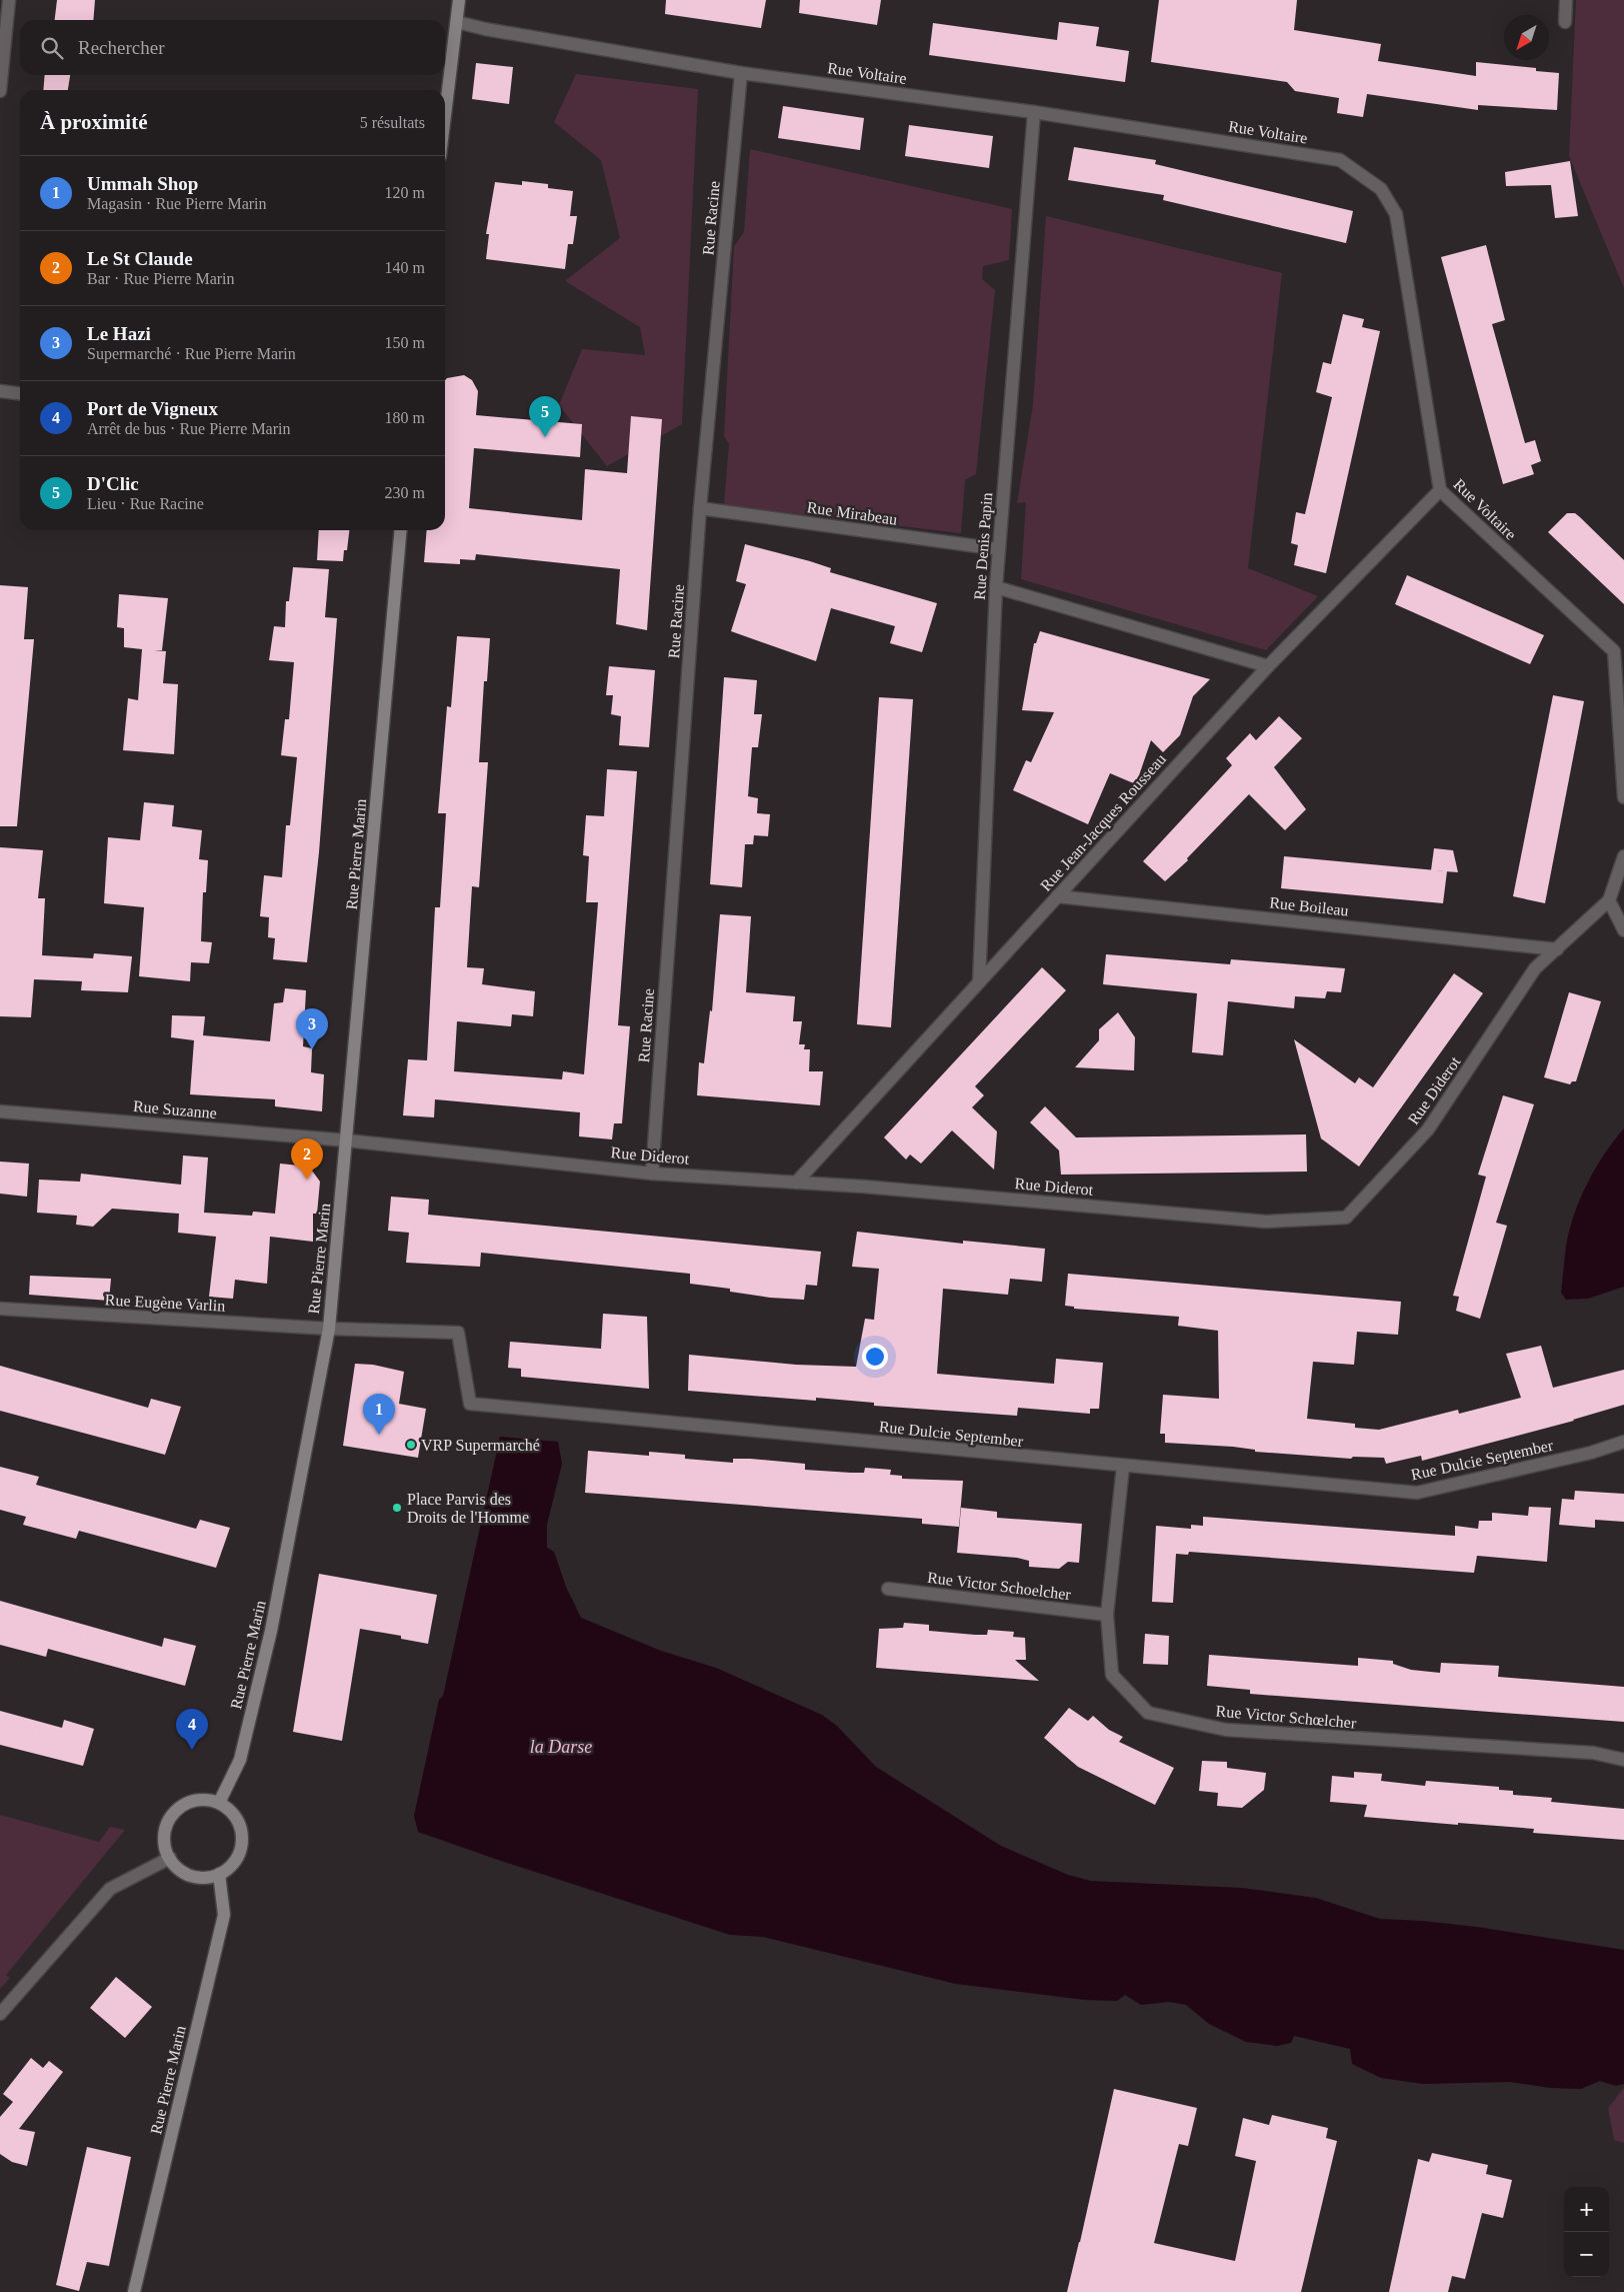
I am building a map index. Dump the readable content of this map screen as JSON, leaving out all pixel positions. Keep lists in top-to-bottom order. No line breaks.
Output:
{"streets":{"street":["Rue Voltaire","Rue Racine","Rue Mirabeau","Rue Denis Papin","Rue Jean-Jacques Rousseau","Rue Pierre Marin","Rue Boileau","Rue Diderot","Rue Suzanne","Rue Eugène Varlin","Rue Dulcie September","Rue Victor Schoelcher","Rue Victor Schœlcher"]},"crossings":[["Rue Voltaire","Rue Racine"],["Rue Voltaire","Rue Denis Papin"],["Rue Voltaire","Rue Jean-Jacques Rousseau"],["Rue Racine","Rue Mirabeau"],["Rue Racine","Rue Diderot"],["Rue Mirabeau","Rue Denis Papin"],["Rue Denis Papin","Rue Jean-Jacques Rousseau"],["Rue Jean-Jacques Rousseau","Rue Boileau"],["Rue Jean-Jacques Rousseau","Rue Diderot"],["Rue Pierre Marin","Rue Diderot"],["Rue Pierre Marin","Rue Suzanne"],["Rue Pierre Marin","Rue Eugène Varlin"],["Rue Pierre Marin","Rue Dulcie September"],["Rue Boileau","Rue Diderot"],["Rue Diderot","Rue Suzanne"],["Rue Eugène Varlin","Rue Dulcie September"],["Rue Dulcie September","Rue Victor Schœlcher"],["Rue Victor Schoelcher","Rue Victor Schœlcher"]],"water":["la Darse"],"places":["VRP Supermarché","Place Parvis des Droits de l'Homme"],"north":"bottom left","page":{"search":"Rechercher","heading":["À proximité","5 résultats"],"list":[{"mark":"1","name":"Ummah Shop","note":"Magasin · Rue Pierre Marin","value":"120 m"},{"mark":"2","name":"Le St Claude","note":"Bar · Rue Pierre Marin","value":"140 m"},{"mark":"3","name":"Le Hazi","note":"Supermarché · Rue Pierre Marin","value":"150 m"},{"mark":"4","name":"Port de Vigneux","note":"Arrêt de bus · Rue Pierre Marin","value":"180 m"},{"mark":"5","name":"D'Clic","note":"Lieu · Rue Racine","value":"230 m"}],"pins":["5","3","2","1","4"],"map_buttons":["+","−"]}}
